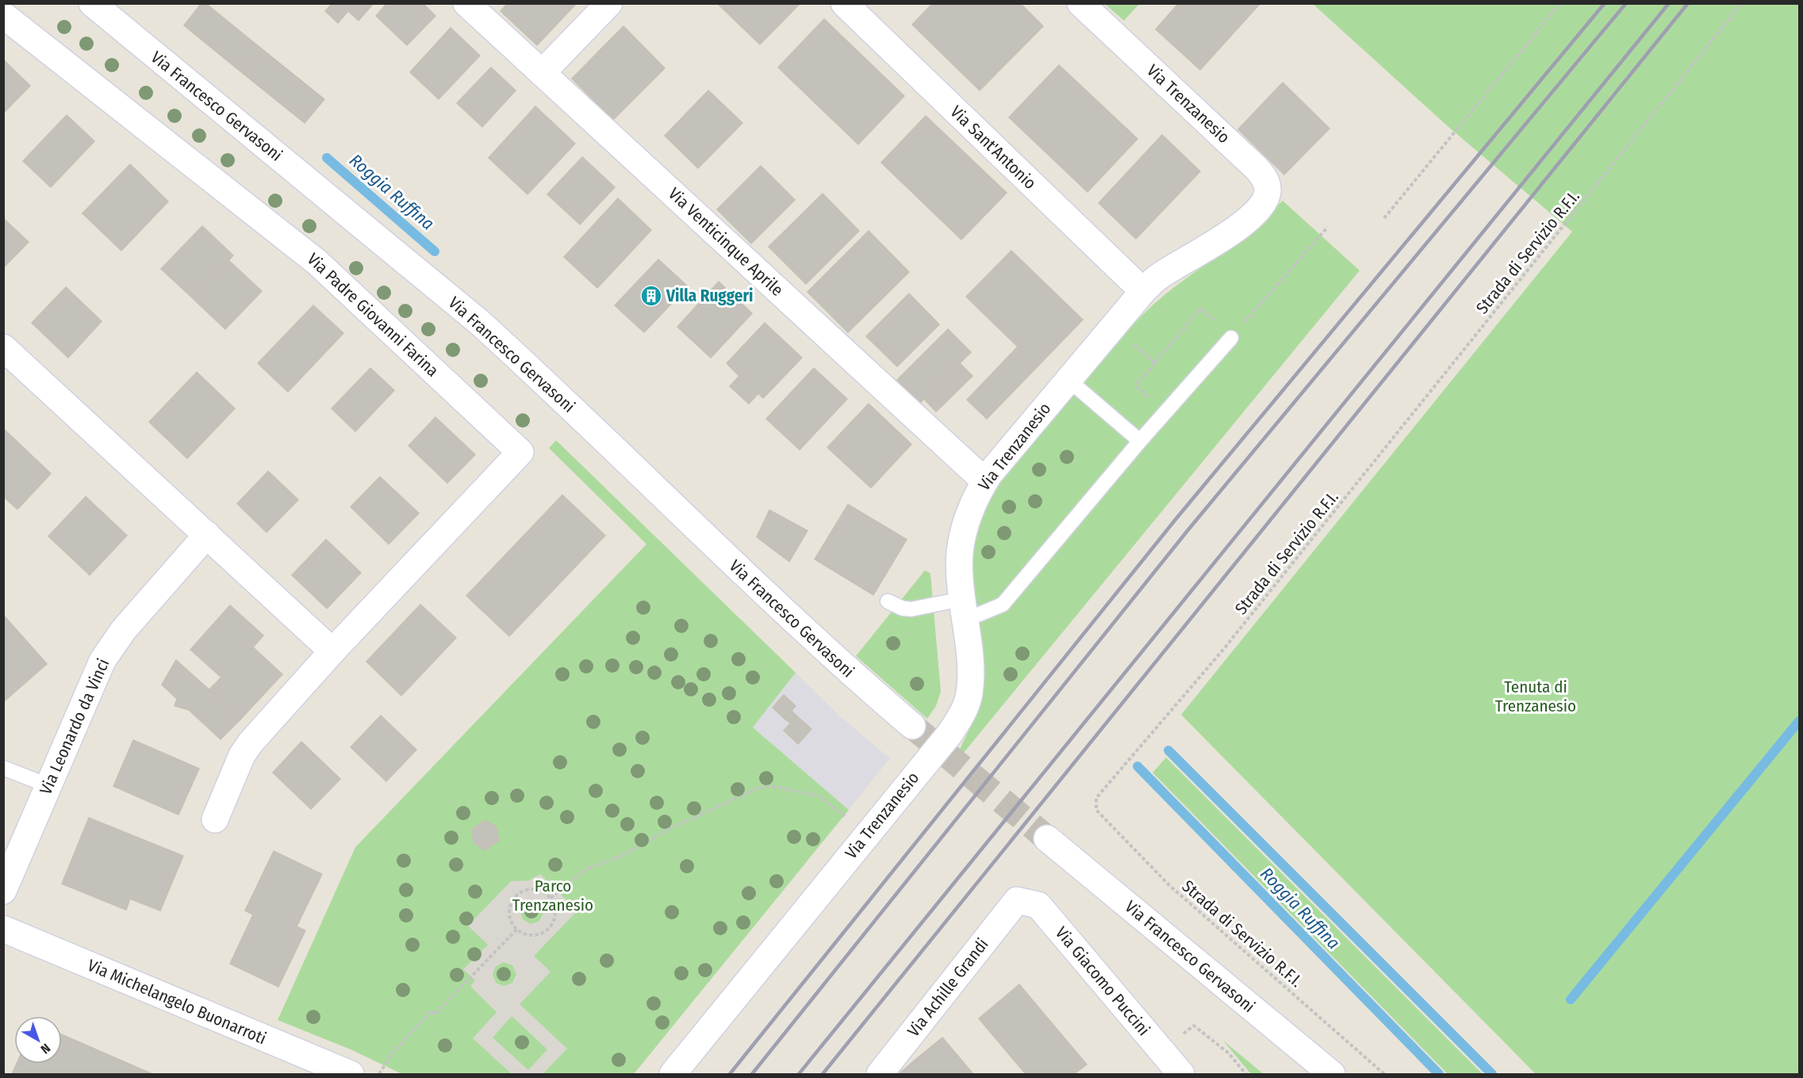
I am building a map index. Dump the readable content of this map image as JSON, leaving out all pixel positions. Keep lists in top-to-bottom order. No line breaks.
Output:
{"streets":{"street":["Via Trenzanesio","Via Francesco Gervasoni","Via Sant'Antonio","Via Venticinque Aprile","Via Padre Giovanni Farina","Via Leonardo da Vinci","Via Giacomo Puccini","Via Achille Grandi","Via Michelangelo Buonarroti"],"path":["Strada di Servizio R.F.I."]},"crossings":[["Via Trenzanesio","Via Sant'Antonio"],["Via Trenzanesio","Via Venticinque Aprile"],["Via Giacomo Puccini","Via Achille Grandi"]],"water":["Roggia Ruffina"],"parks":["Tenuta di Trenzanesio","Parco Trenzanesio"],"places":{"building":["Villa Ruggeri"]},"north":"bottom right"}
